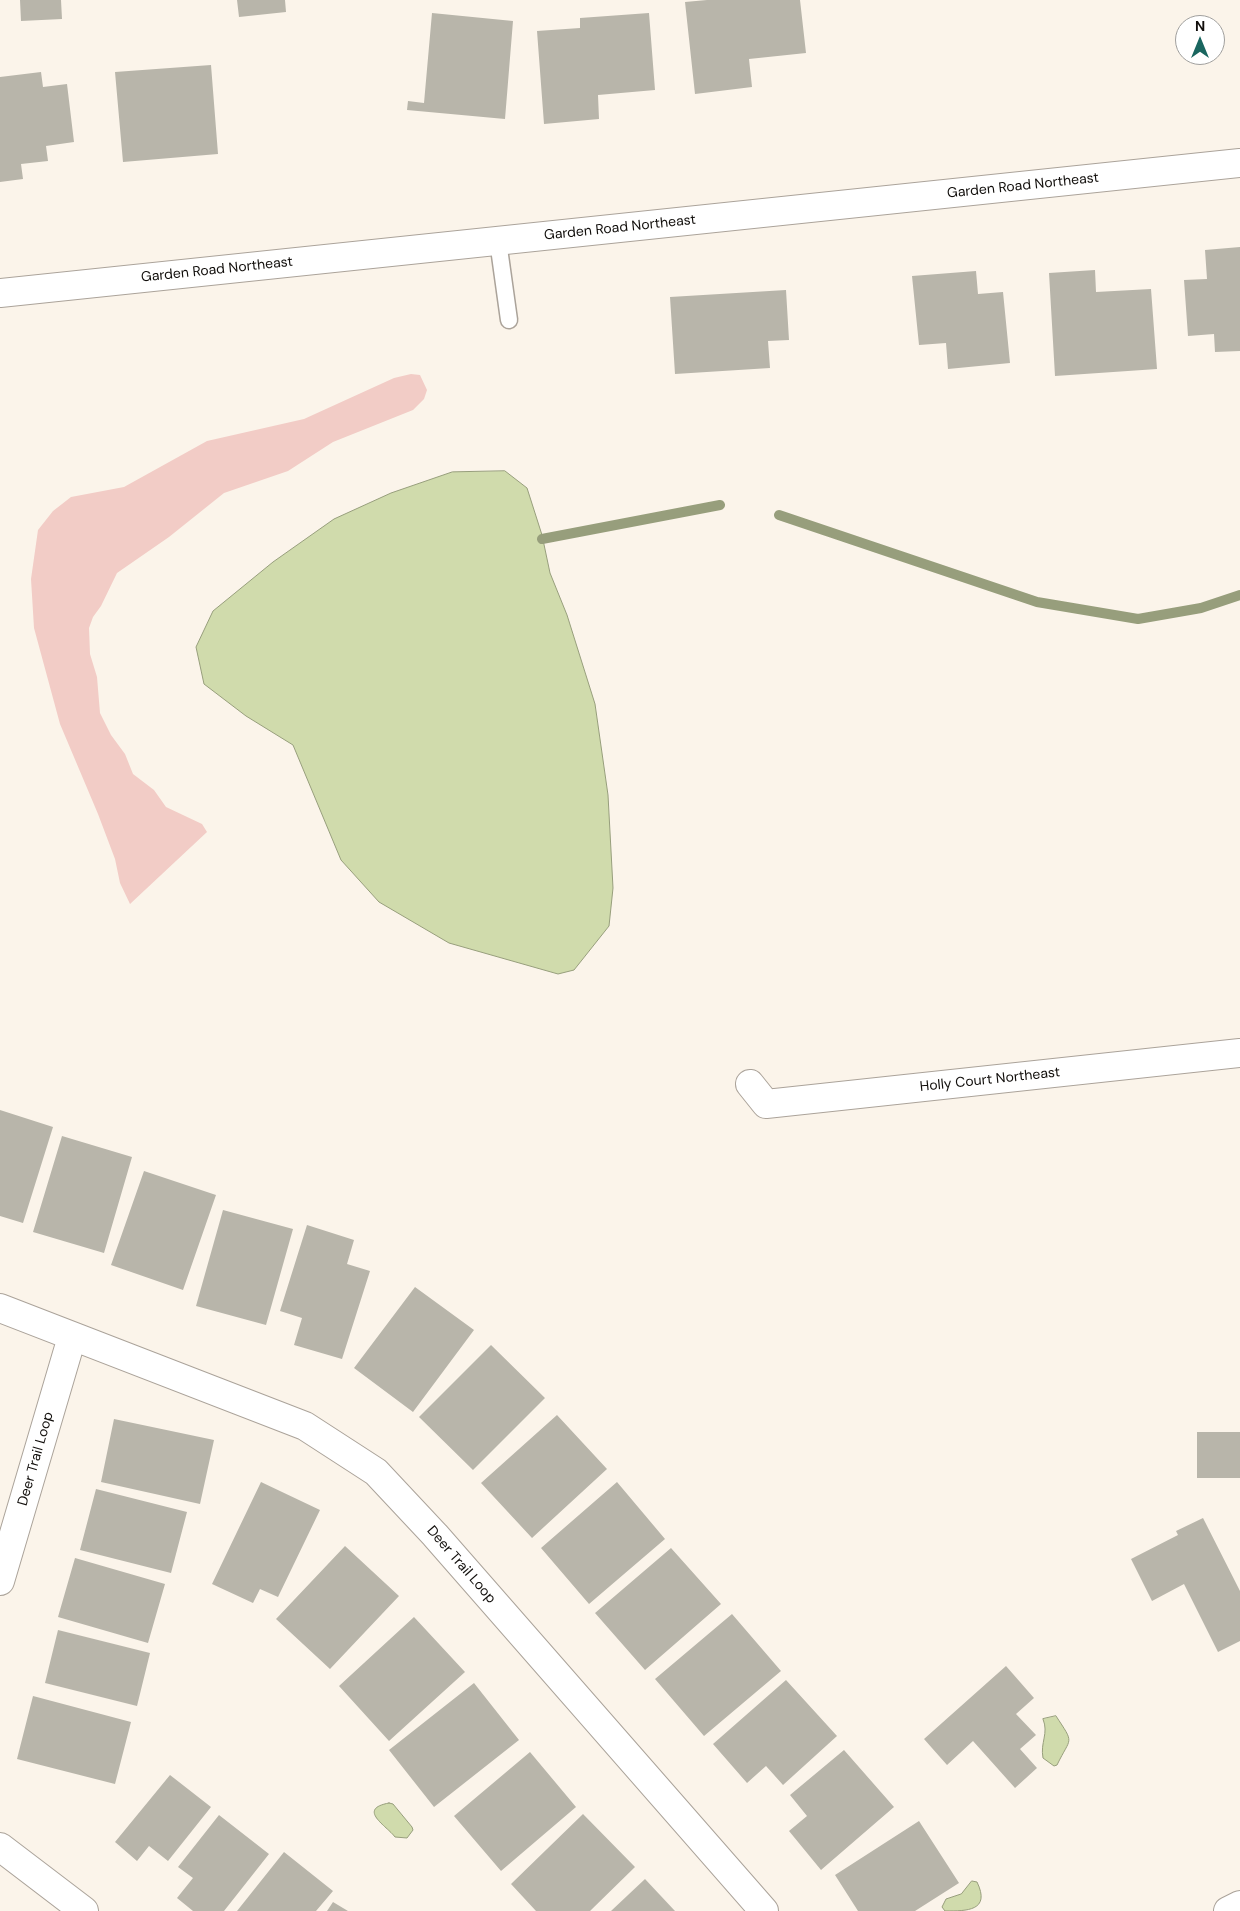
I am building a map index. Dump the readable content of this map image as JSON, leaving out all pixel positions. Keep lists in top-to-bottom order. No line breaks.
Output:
{"streets":{"street":["Garden Road Northeast","Holly Court Northeast","Deer Trail Loop"]},"north":"top"}
